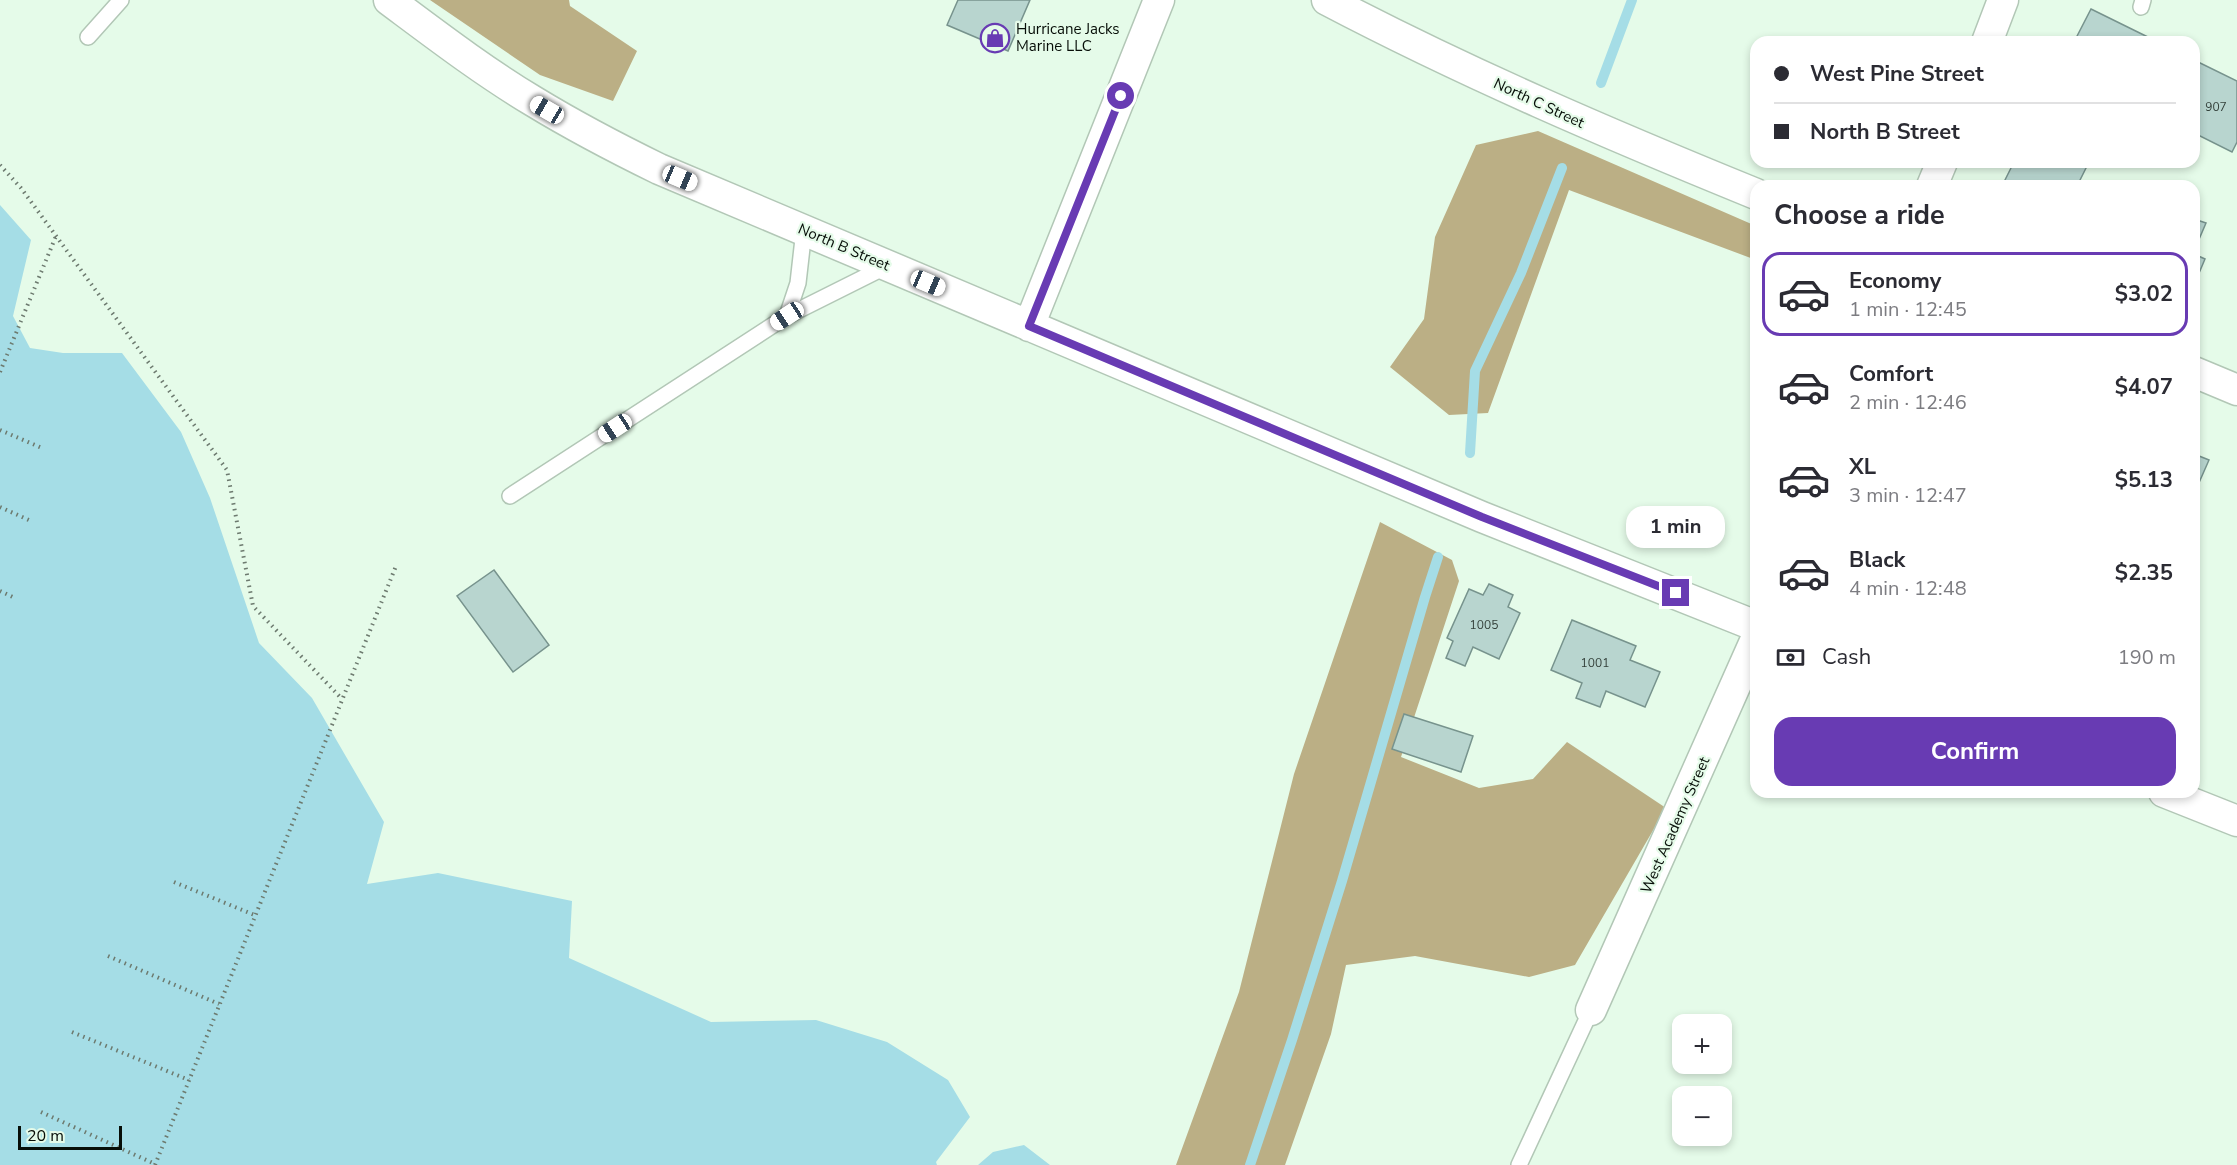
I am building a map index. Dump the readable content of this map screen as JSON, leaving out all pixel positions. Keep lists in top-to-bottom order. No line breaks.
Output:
{"streets":{"street":["North C Street","North B Street","West Academy Street"]},"places":{"shop":["Hurricane Jacks Marine LLC"]},"house_numbers":["907","1005","1001"],"scale_bar":"20 m","page":{"banner":["West Pine Street","North B Street"],"heading":"Choose a ride","list":[{"name":"Economy","note":"1 min · 12:45","value":"$3.02"},{"name":"Comfort","note":"2 min · 12:46","value":"$4.07"},{"name":"XL","note":"3 min · 12:47","value":"$5.13"},{"name":"Black","note":"4 min · 12:48","value":"$2.35"}],"bubble":"1 min","pay":["Cash","190 m"],"buttons":"Confirm","map_buttons":["+","−"],"scale":"20 m"}}
